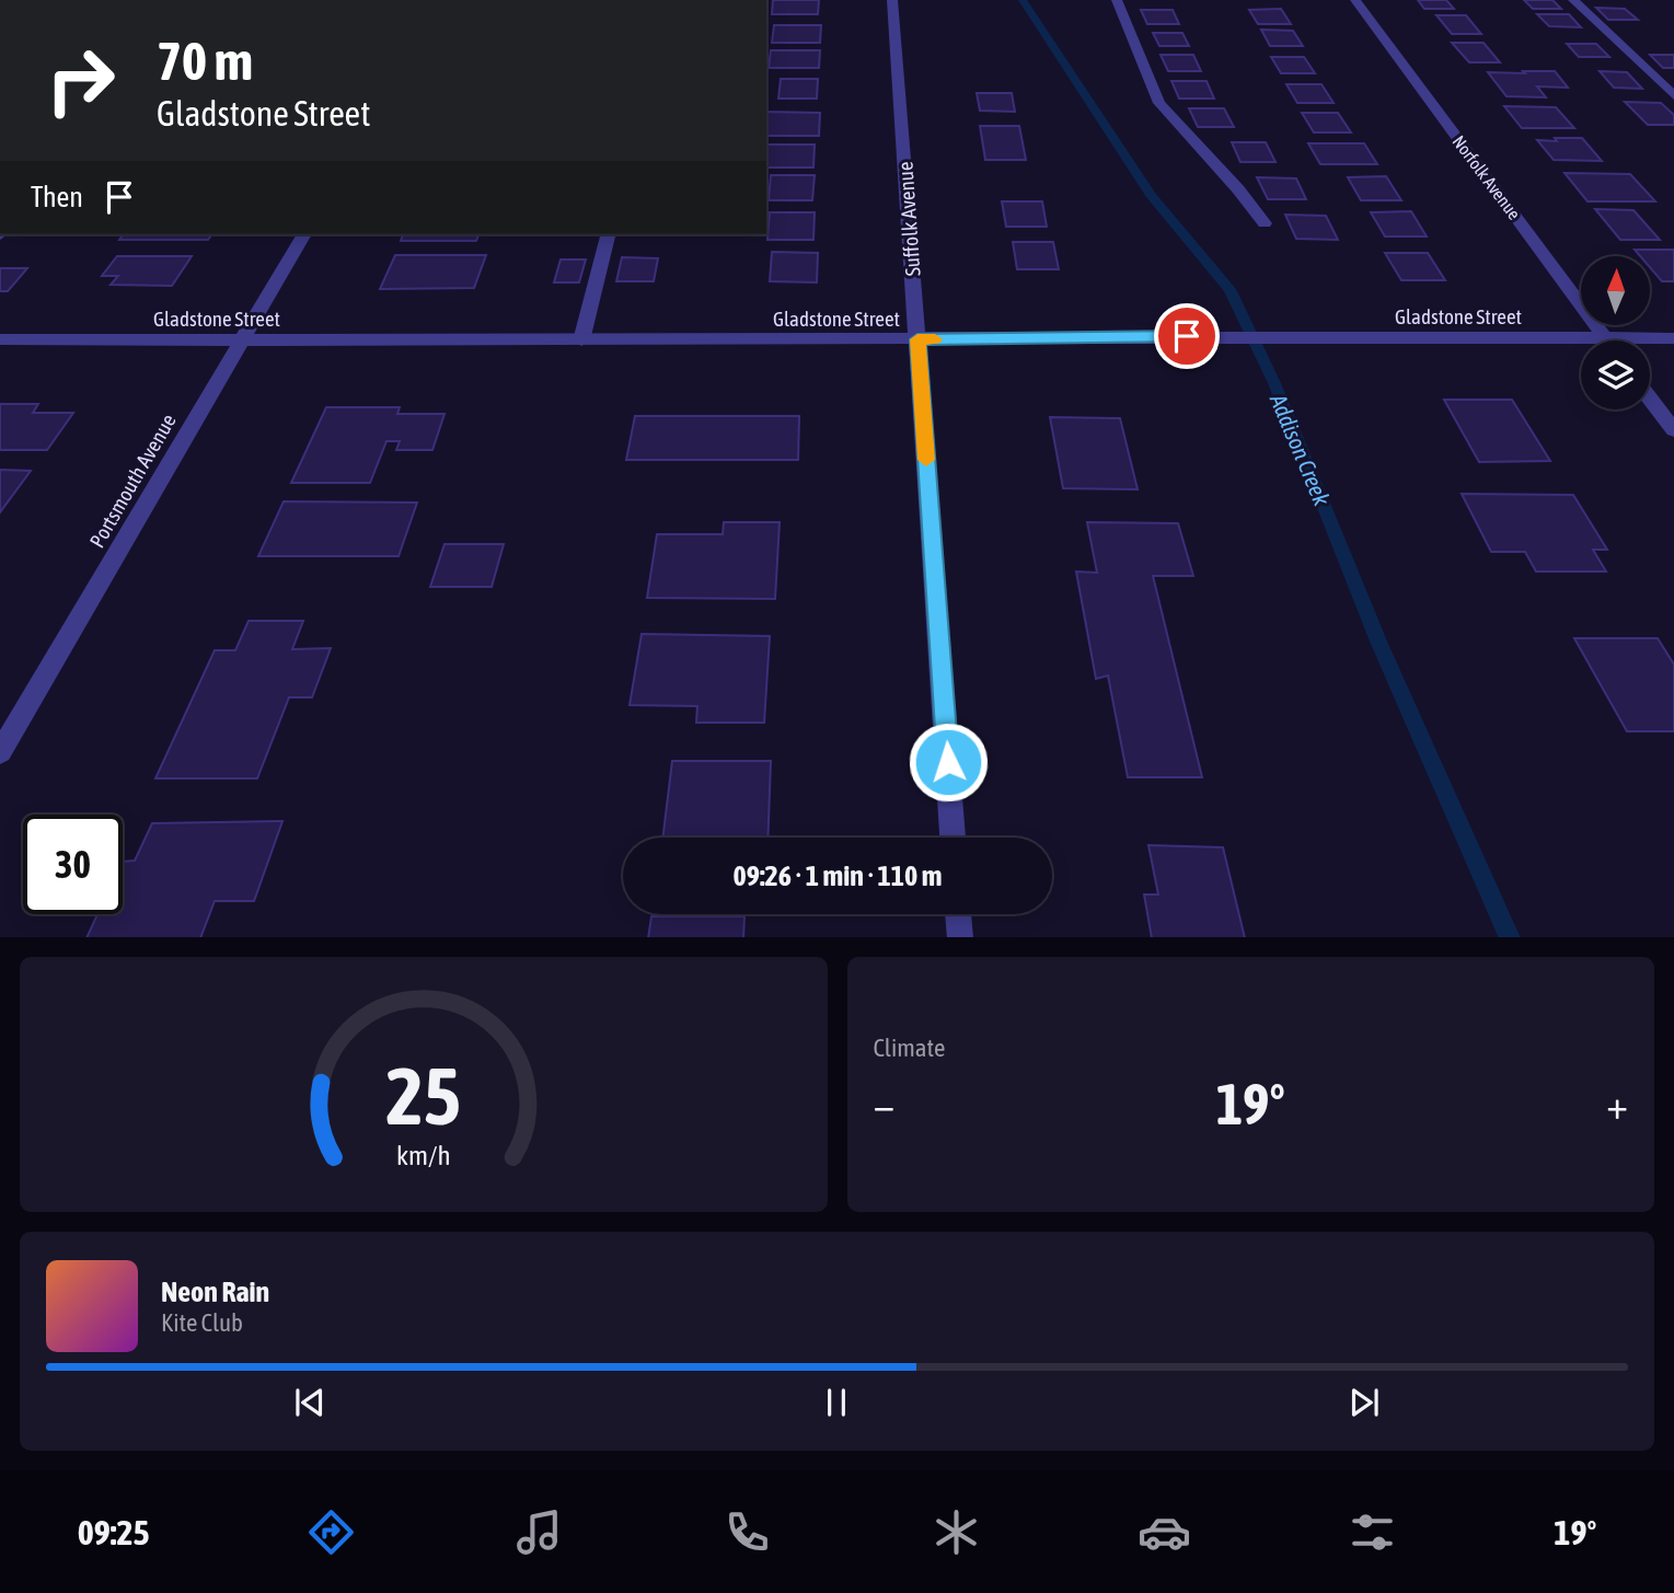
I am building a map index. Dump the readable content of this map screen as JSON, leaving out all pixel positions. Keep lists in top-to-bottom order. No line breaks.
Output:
{"streets":{"street":["Norfolk Avenue","Suffolk Avenue","Gladstone Street","Portsmouth Avenue"]},"crossings":[["Norfolk Avenue","Gladstone Street"],["Suffolk Avenue","Gladstone Street"],["Gladstone Street","Portsmouth Avenue"]],"water":["Addison Creek"],"north":"top","page":{"turn":["70 m","Gladstone Street"],"then":"Then","limit":"30","trip":"09:26 · 1 min · 110 m","tile":"Climate","heat":["−","19°","+"],"song":["Neon Rain","Kite Club"],"tabs":["09:25","19°"],"gauge":["25","km/h"]}}
